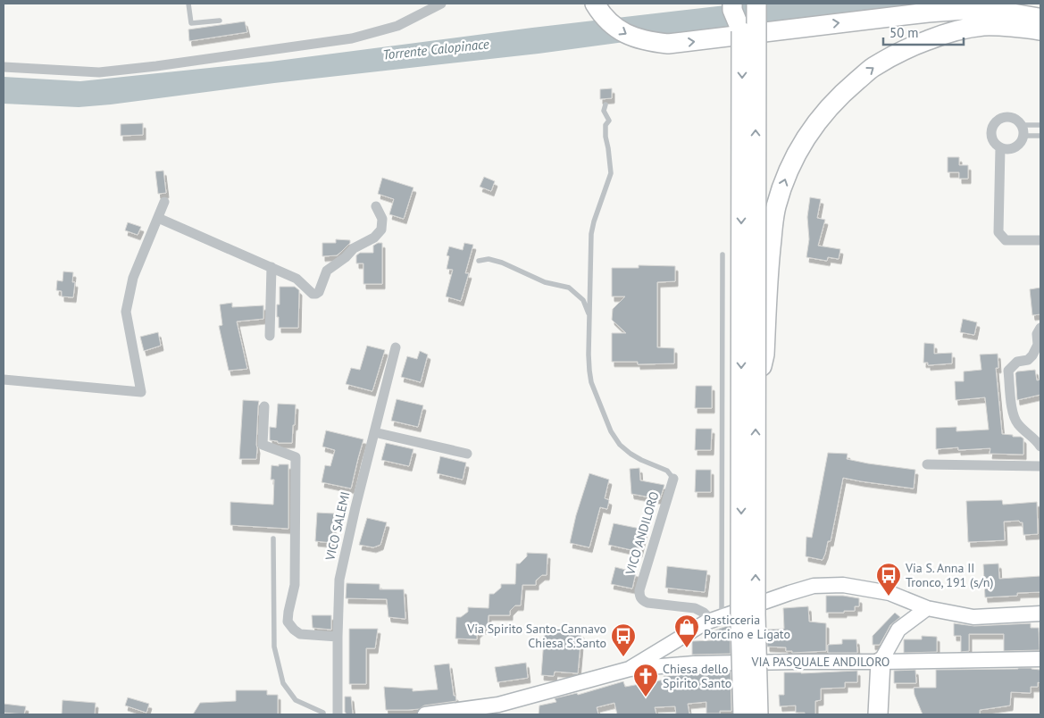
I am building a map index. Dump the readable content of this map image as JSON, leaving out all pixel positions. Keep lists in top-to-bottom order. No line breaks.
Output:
{"streets":{"street":["VICO SALEMI","VICO ANDILORO","VIA PASQUALE ANDILORO"]},"water":["Torrente Calopinace"],"places":{"bus stop":["Via S. Anna II Tronco, 191 (s/n)","Via Spirito Santo-Cannavo Chiesa S.Santo"],"shop":["Pasticceria Porcino e Ligato"],"church":["Chiesa dello Spirito Santo"]},"scale_bar":"50 m"}
